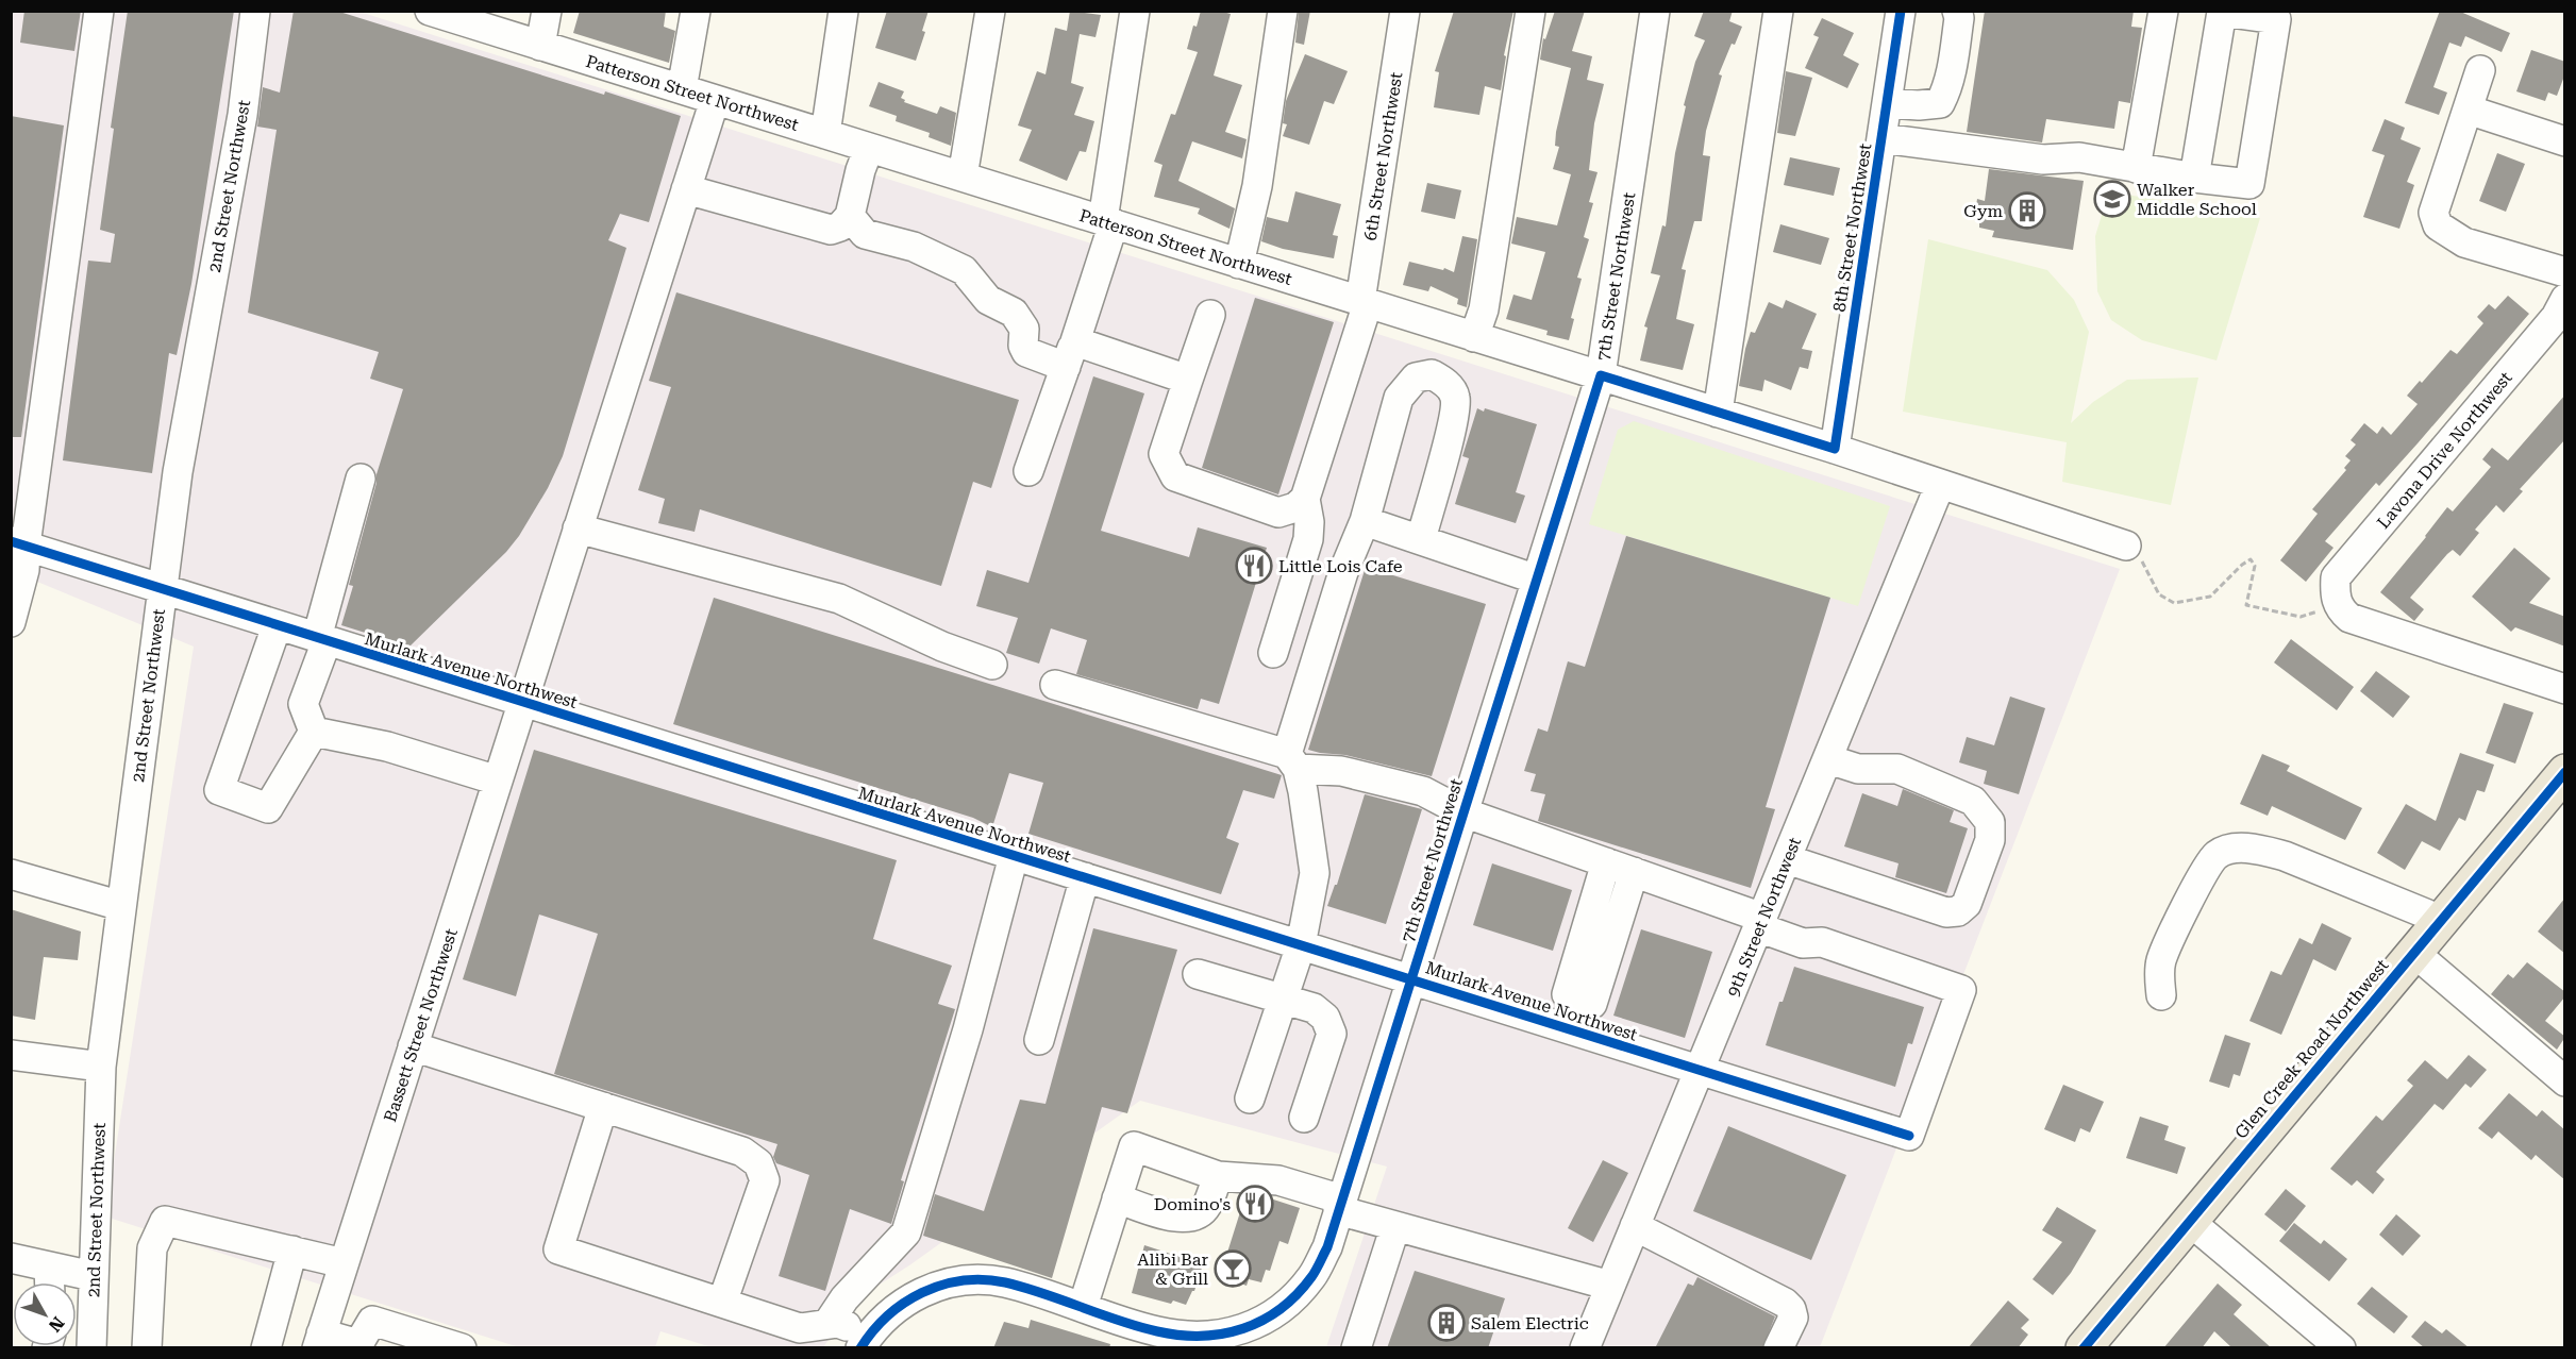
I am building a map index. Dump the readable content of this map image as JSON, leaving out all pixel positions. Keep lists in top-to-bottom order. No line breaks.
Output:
{"streets":{"main road":["Glen Creek Road Northwest"],"street":["Patterson Street Northwest","6th Street Northwest","2nd Street Northwest","8th Street Northwest","7th Street Northwest","Lavona Drive Northwest","Murlark Avenue Northwest","9th Street Northwest","Bassett Street Northwest"]},"crossings":[["Patterson Street Northwest","6th Street Northwest"],["Patterson Street Northwest","8th Street Northwest"],["Patterson Street Northwest","7th Street Northwest"],["Patterson Street Northwest","9th Street Northwest"],["Patterson Street Northwest","Bassett Street Northwest"],["2nd Street Northwest","Murlark Avenue Northwest"],["7th Street Northwest","Murlark Avenue Northwest"],["Murlark Avenue Northwest","9th Street Northwest"],["Murlark Avenue Northwest","Bassett Street Northwest"]],"places":{"school or university":["Walker Middle School"],"building":["Gym","Salem Electric"],"restaurant":["Little Lois Cafe","Domino's"],"bar":["Alibi Bar & Grill"]},"north":"bottom right"}
